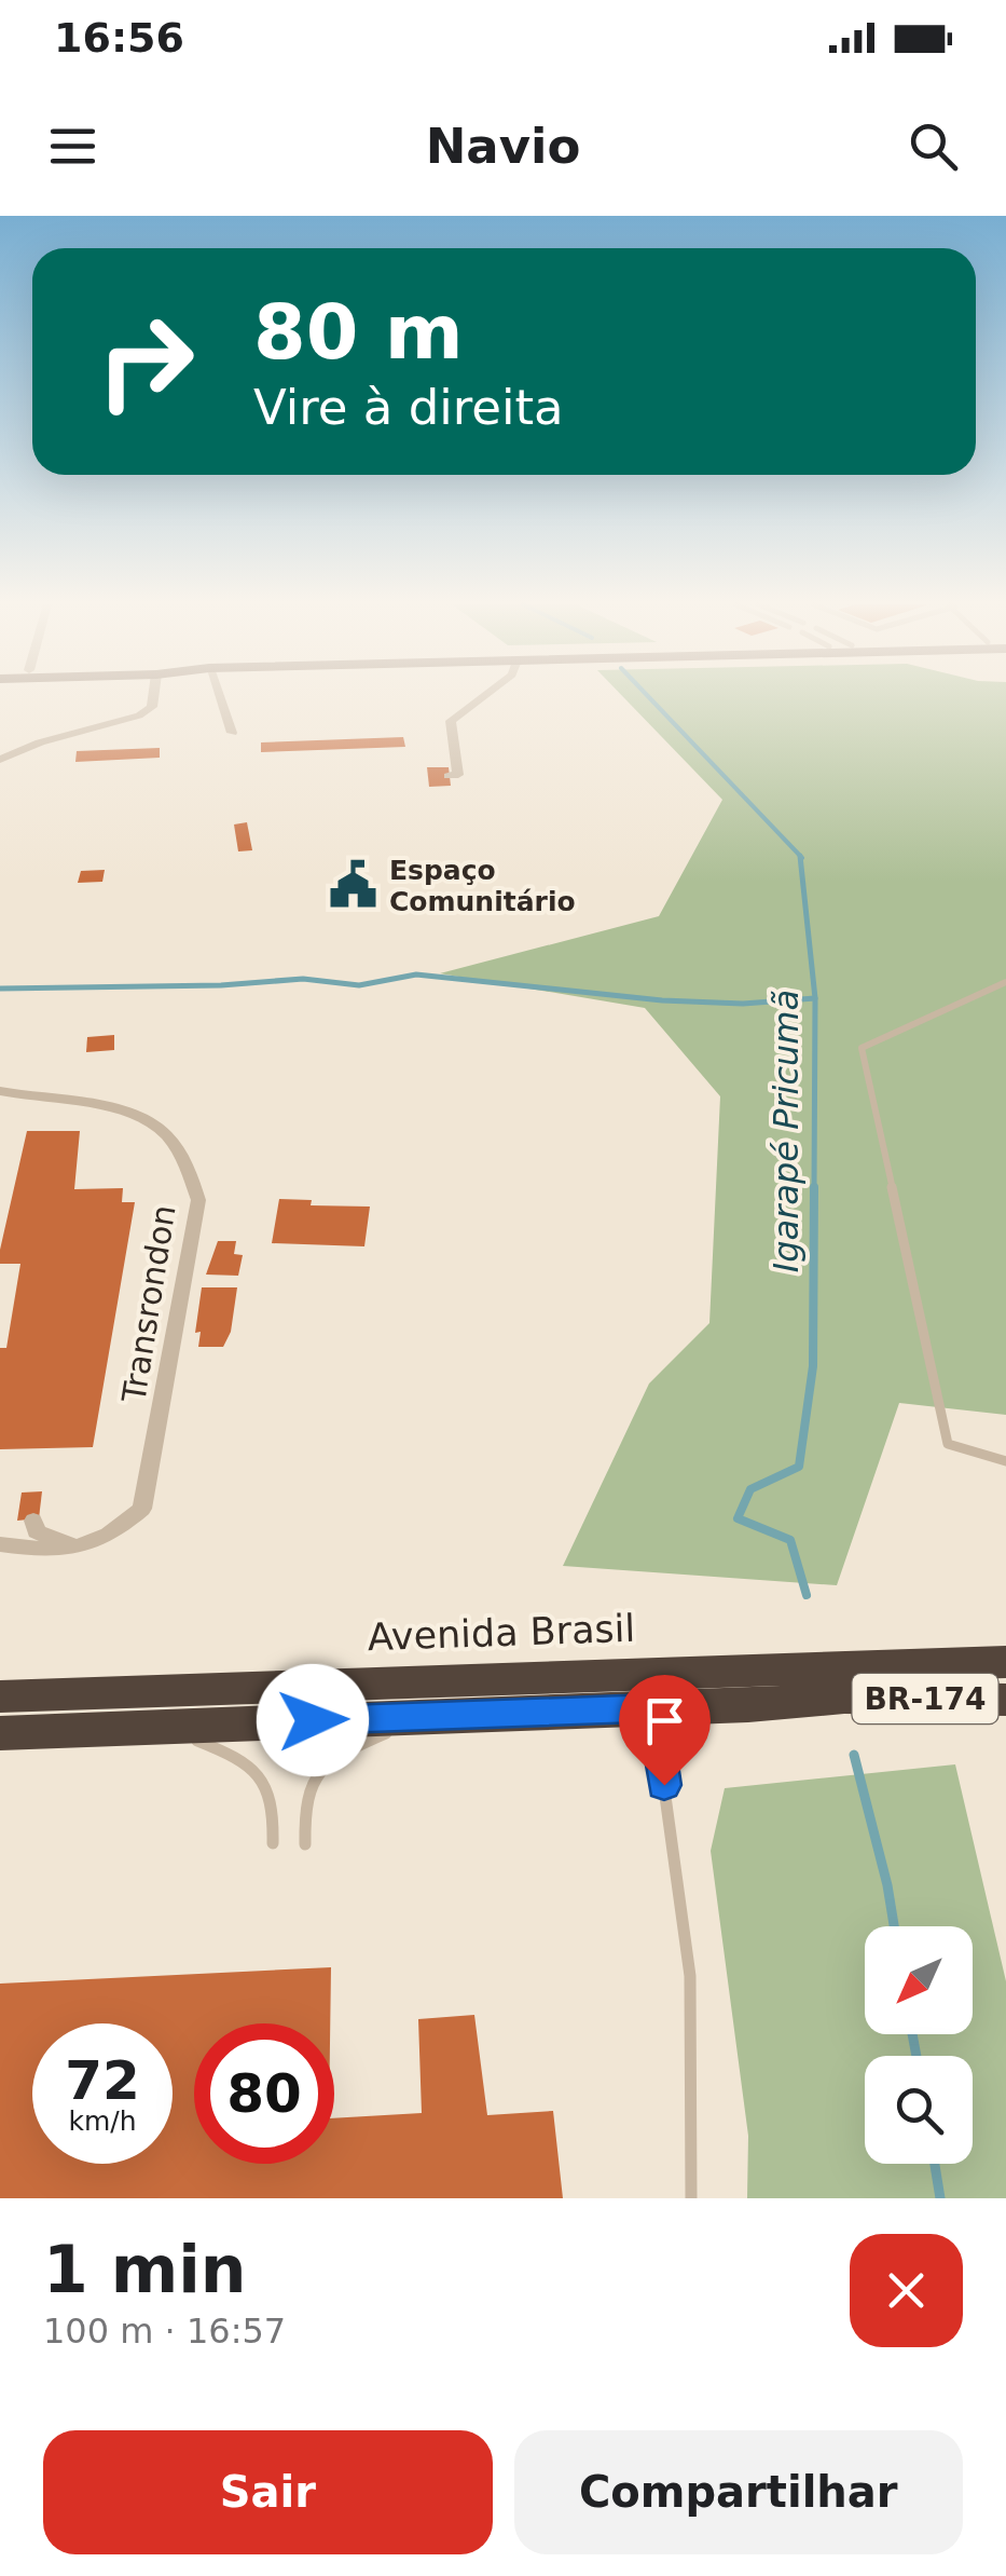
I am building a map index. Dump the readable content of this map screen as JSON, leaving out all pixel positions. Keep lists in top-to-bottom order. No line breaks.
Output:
{"streets":{"highway":["Avenida Brasil","BR-174"],"street":["Transrondon"]},"water":["Igarapé Pricumã"],"places":{"public building":["Espaço Comunitário"]},"north":"bottom left","page":{"status":"16:56","header":"Navio","turn":["80 m","Vire à direita"],"speed":"72 km/h","limit":"80","heading":["1 min","100 m · 16:57"],"buttons":["Sair","Compartilhar"]}}
